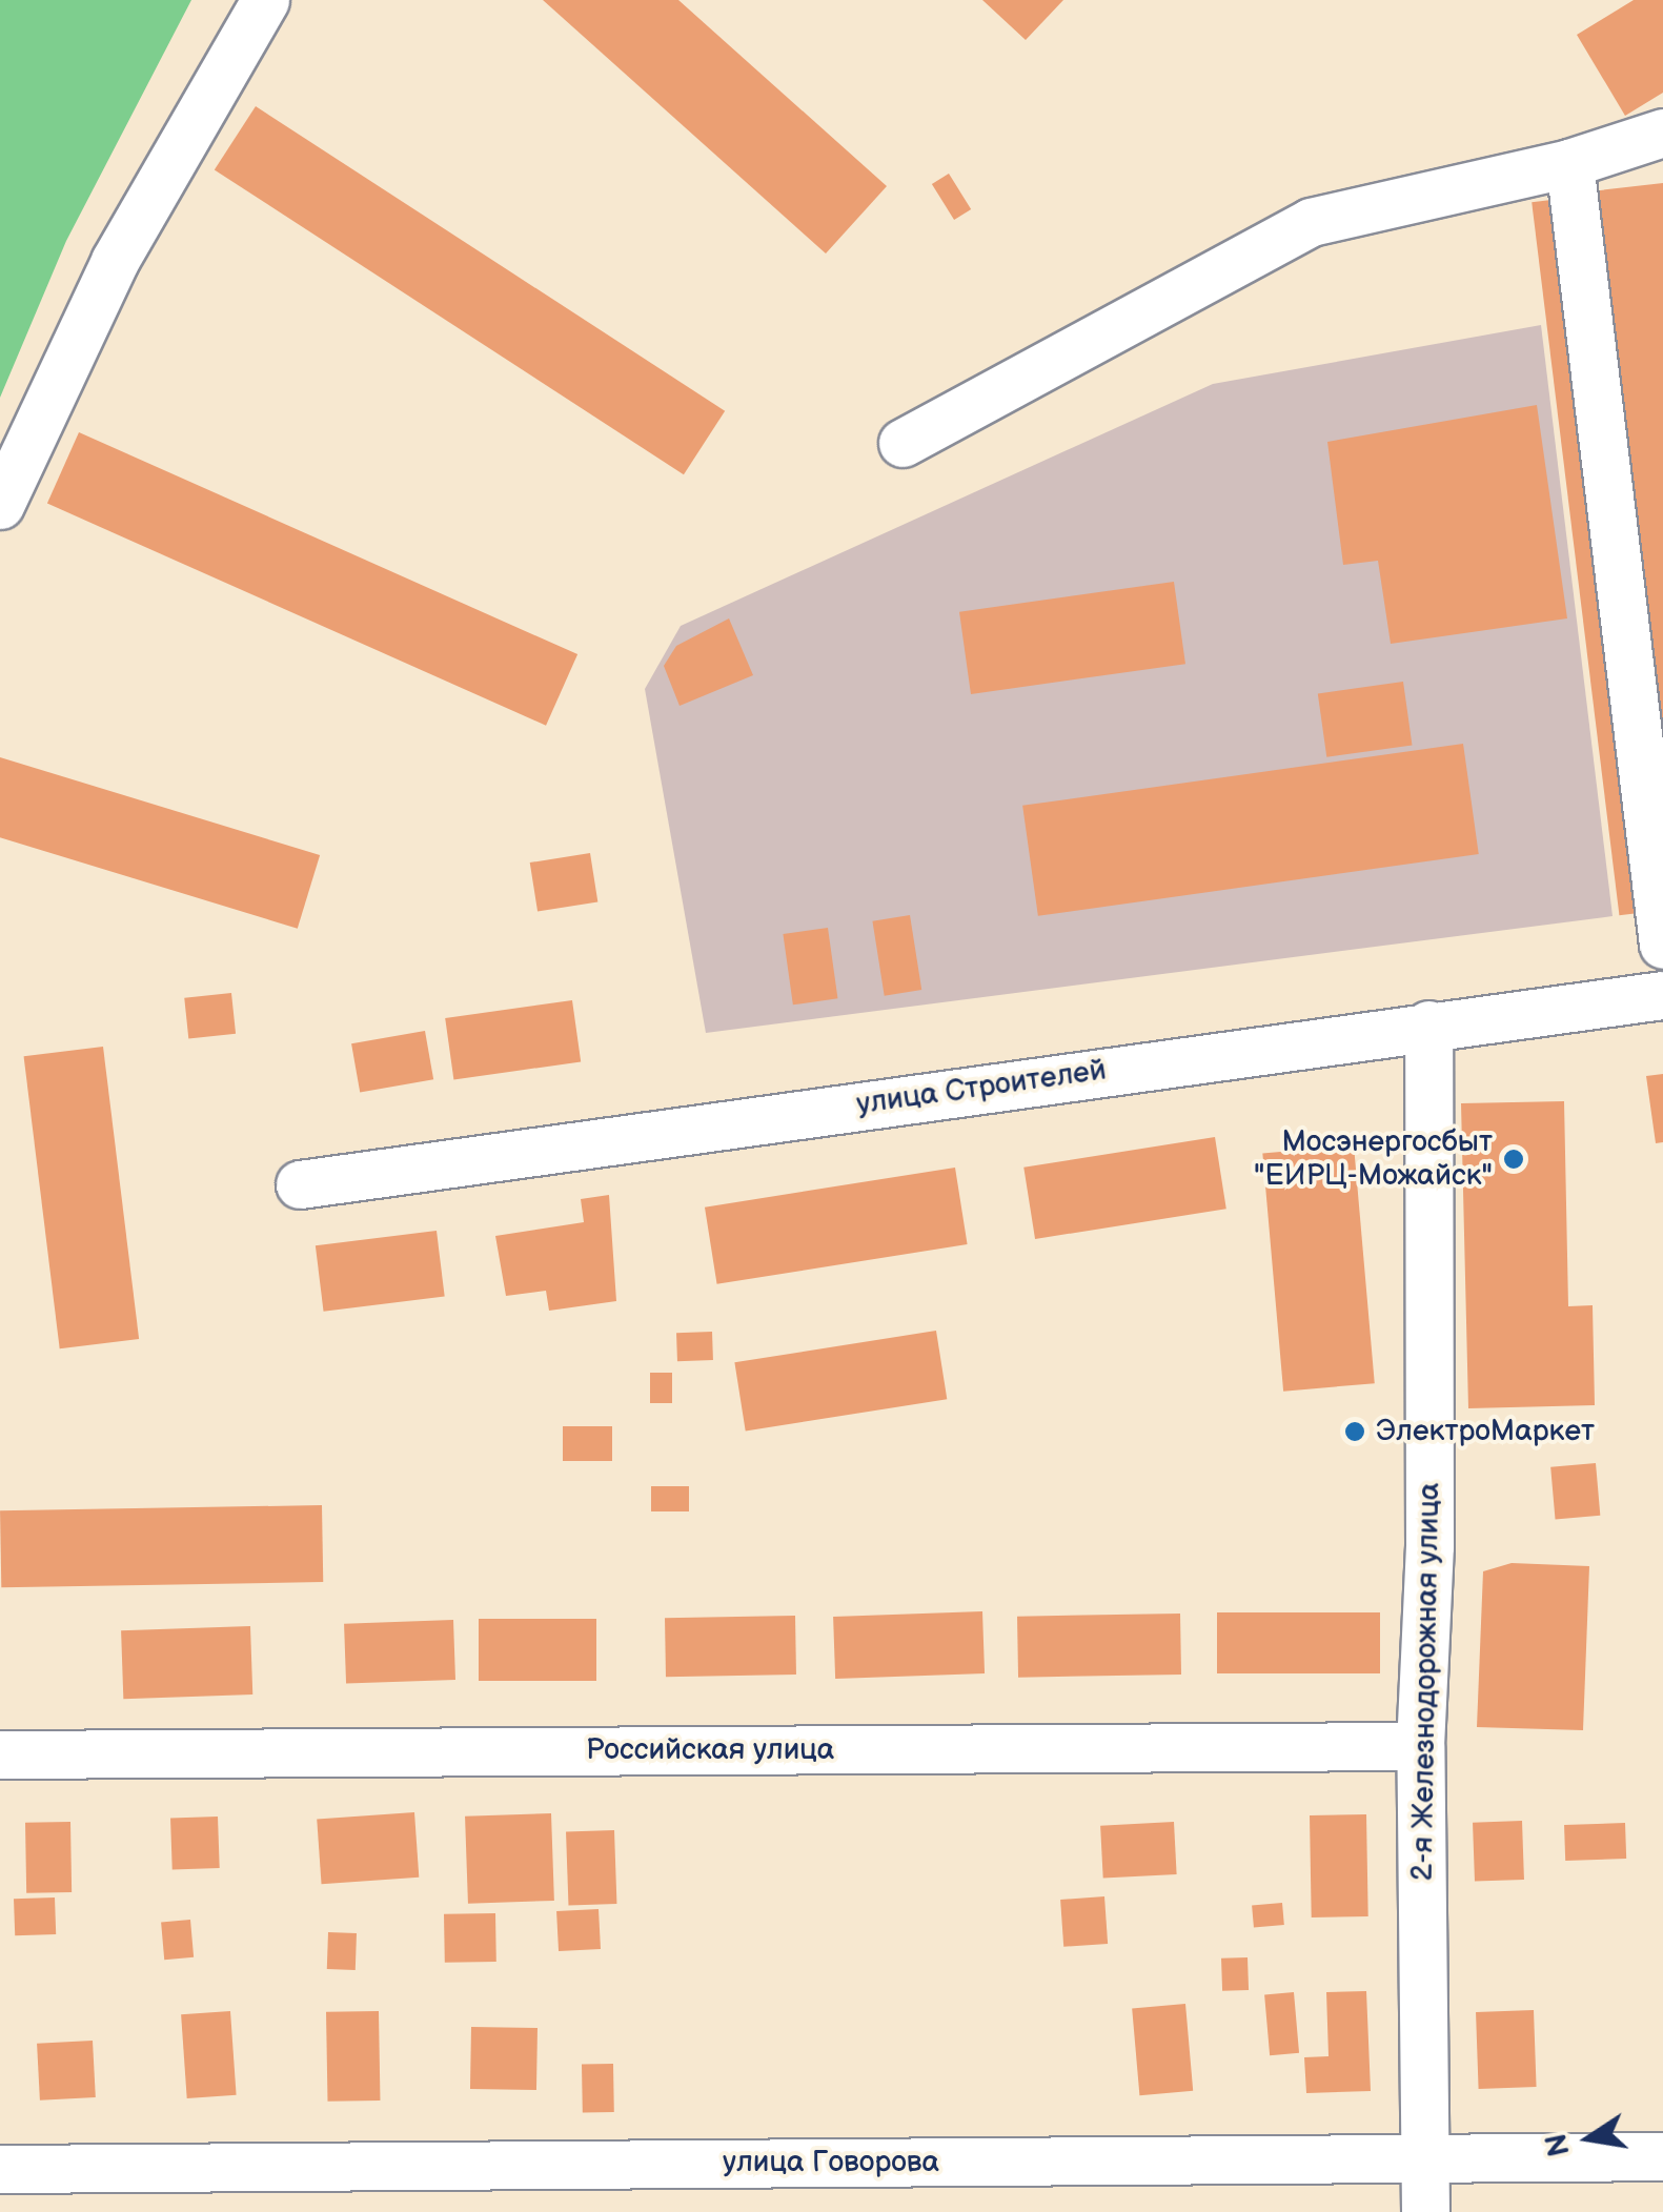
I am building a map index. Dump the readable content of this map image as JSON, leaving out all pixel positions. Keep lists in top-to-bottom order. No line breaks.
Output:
{"streets":{"street":["улица Строителей","2-я Железнодорожная улица","Российская улица","улица Говорова"]},"crossings":[["улица Строителей","2-я Железнодорожная улица"],["2-я Железнодорожная улица","Российская улица"],["2-я Железнодорожная улица","улица Говорова"]],"places":["Мосэнергосбыт \"ЕИРЦ-Можайск\"","ЭлектроМаркет"],"north":"left"}
